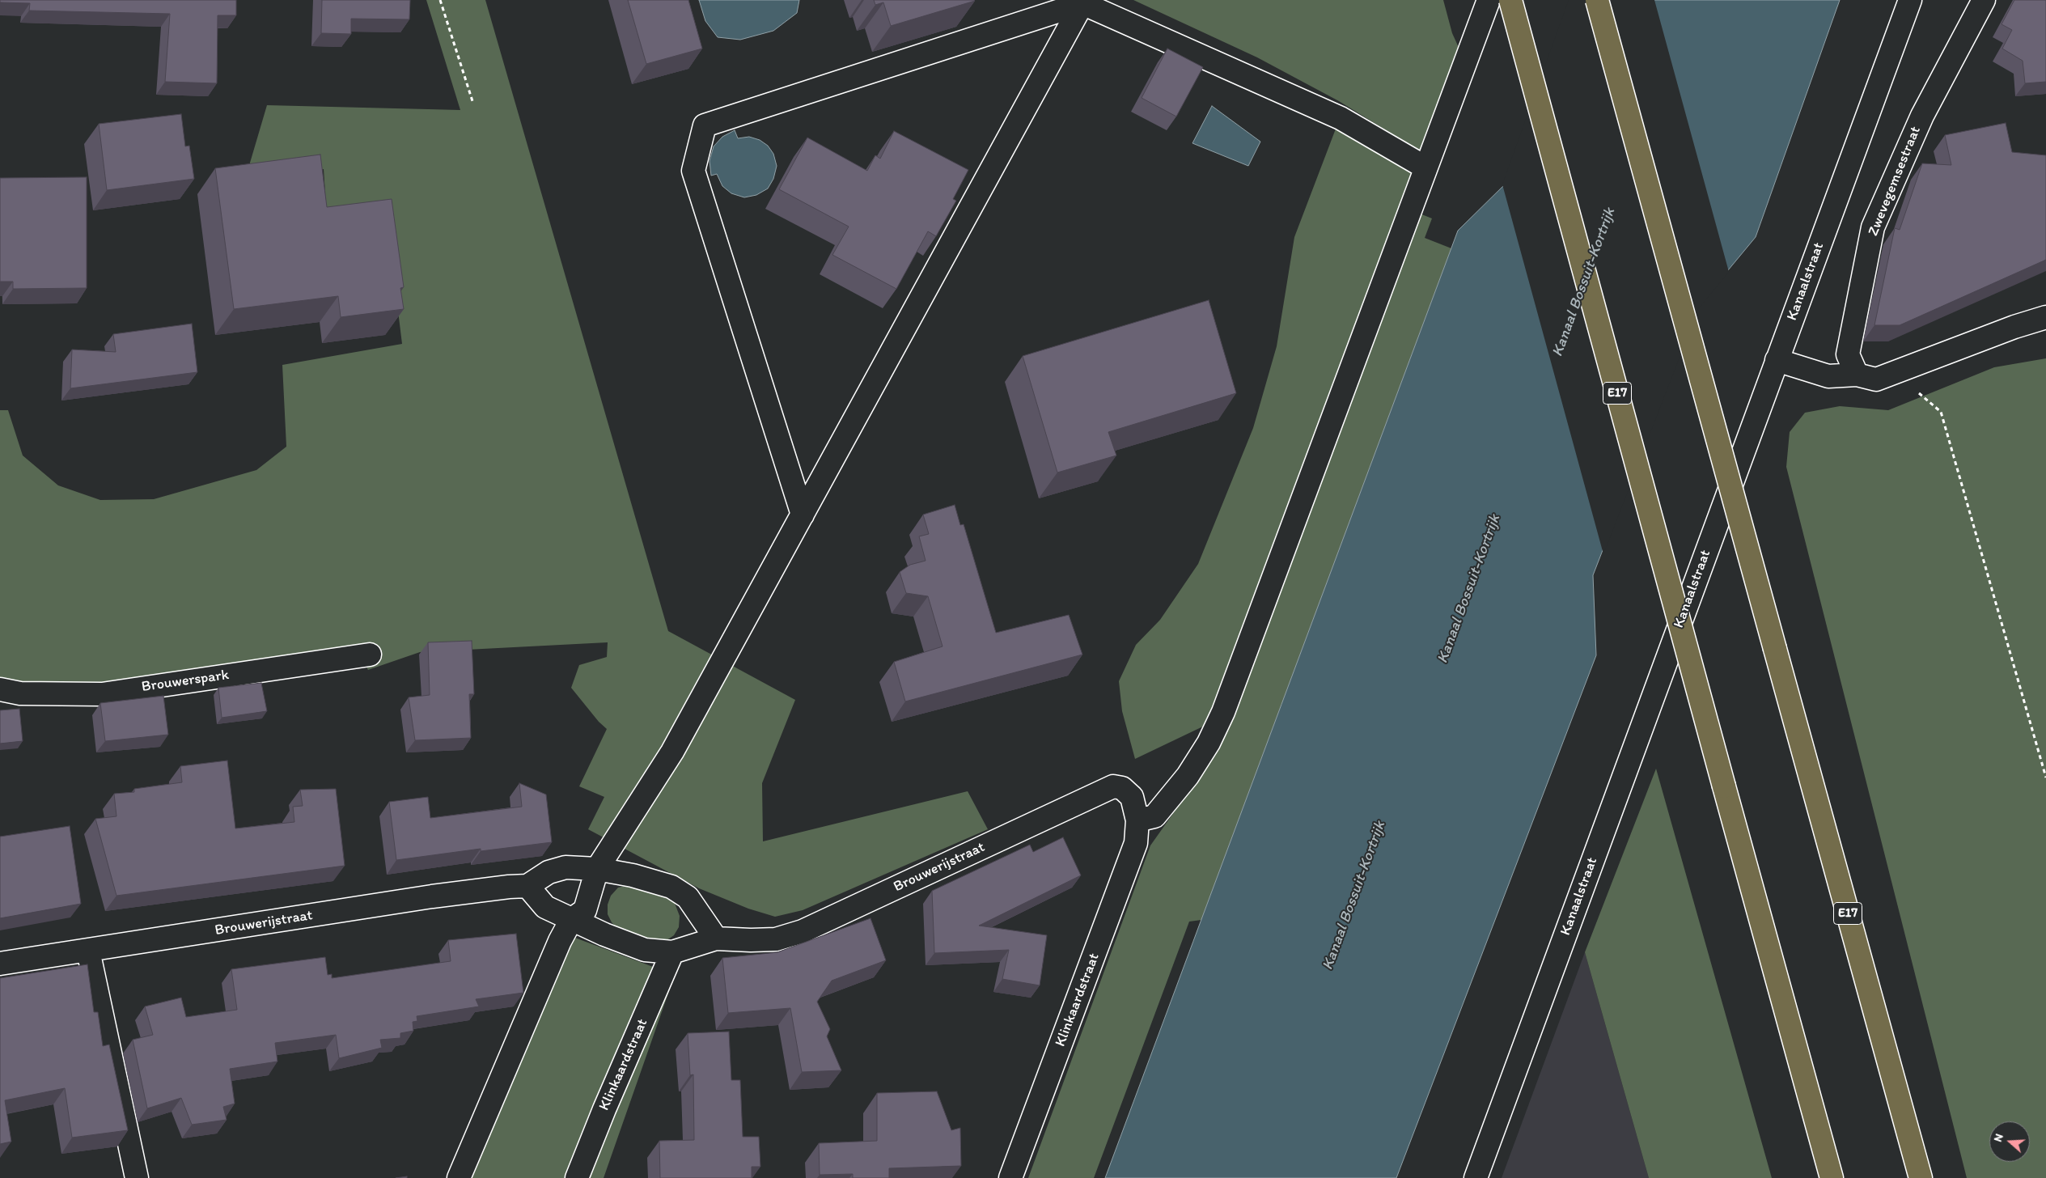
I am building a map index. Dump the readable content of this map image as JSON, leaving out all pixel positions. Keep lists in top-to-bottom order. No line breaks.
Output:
{"streets":{"highway":["E17"],"street":["Zwevegemsestraat","Kanaalstraat","Brouwerspark","Brouwerijstraat","Klinkaardstraat"]},"crossings":[["Brouwerijstraat","Klinkaardstraat"]],"water":["Kanaal Bossuit-Kortrijk"],"north":"left"}
